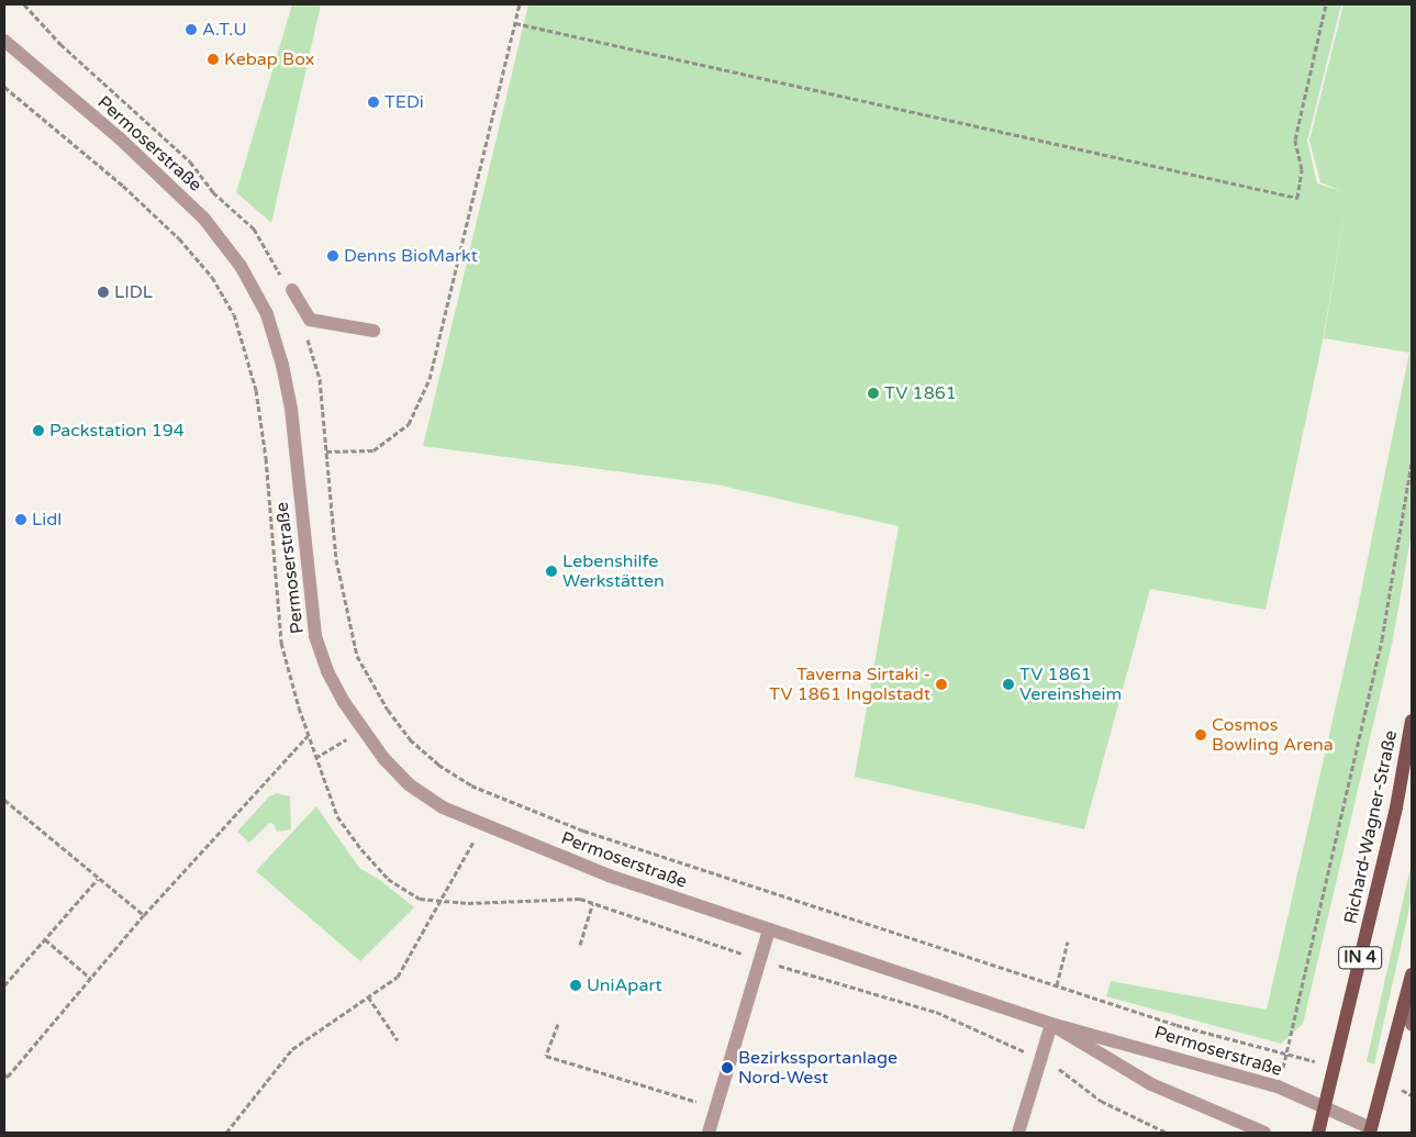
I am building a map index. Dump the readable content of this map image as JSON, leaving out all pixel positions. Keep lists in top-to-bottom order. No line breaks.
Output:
{"streets":{"main road":["Richard-Wagner-Straße","IN 4"],"street":["Permoserstraße"]},"crossings":[["Permoserstraße","Richard-Wagner-Straße"]],"places":["A.T.U","Kebap Box","TEDi","Denns BioMarkt","LIDL","TV 1861","Packstation 194","Lidl","Lebenshilfe Werkstätten","Taverna Sirtaki - TV 1861 Ingolstadt","TV 1861 Vereinsheim","Cosmos Bowling Arena","UniApart","Bezirkssportanlage Nord-West"]}
